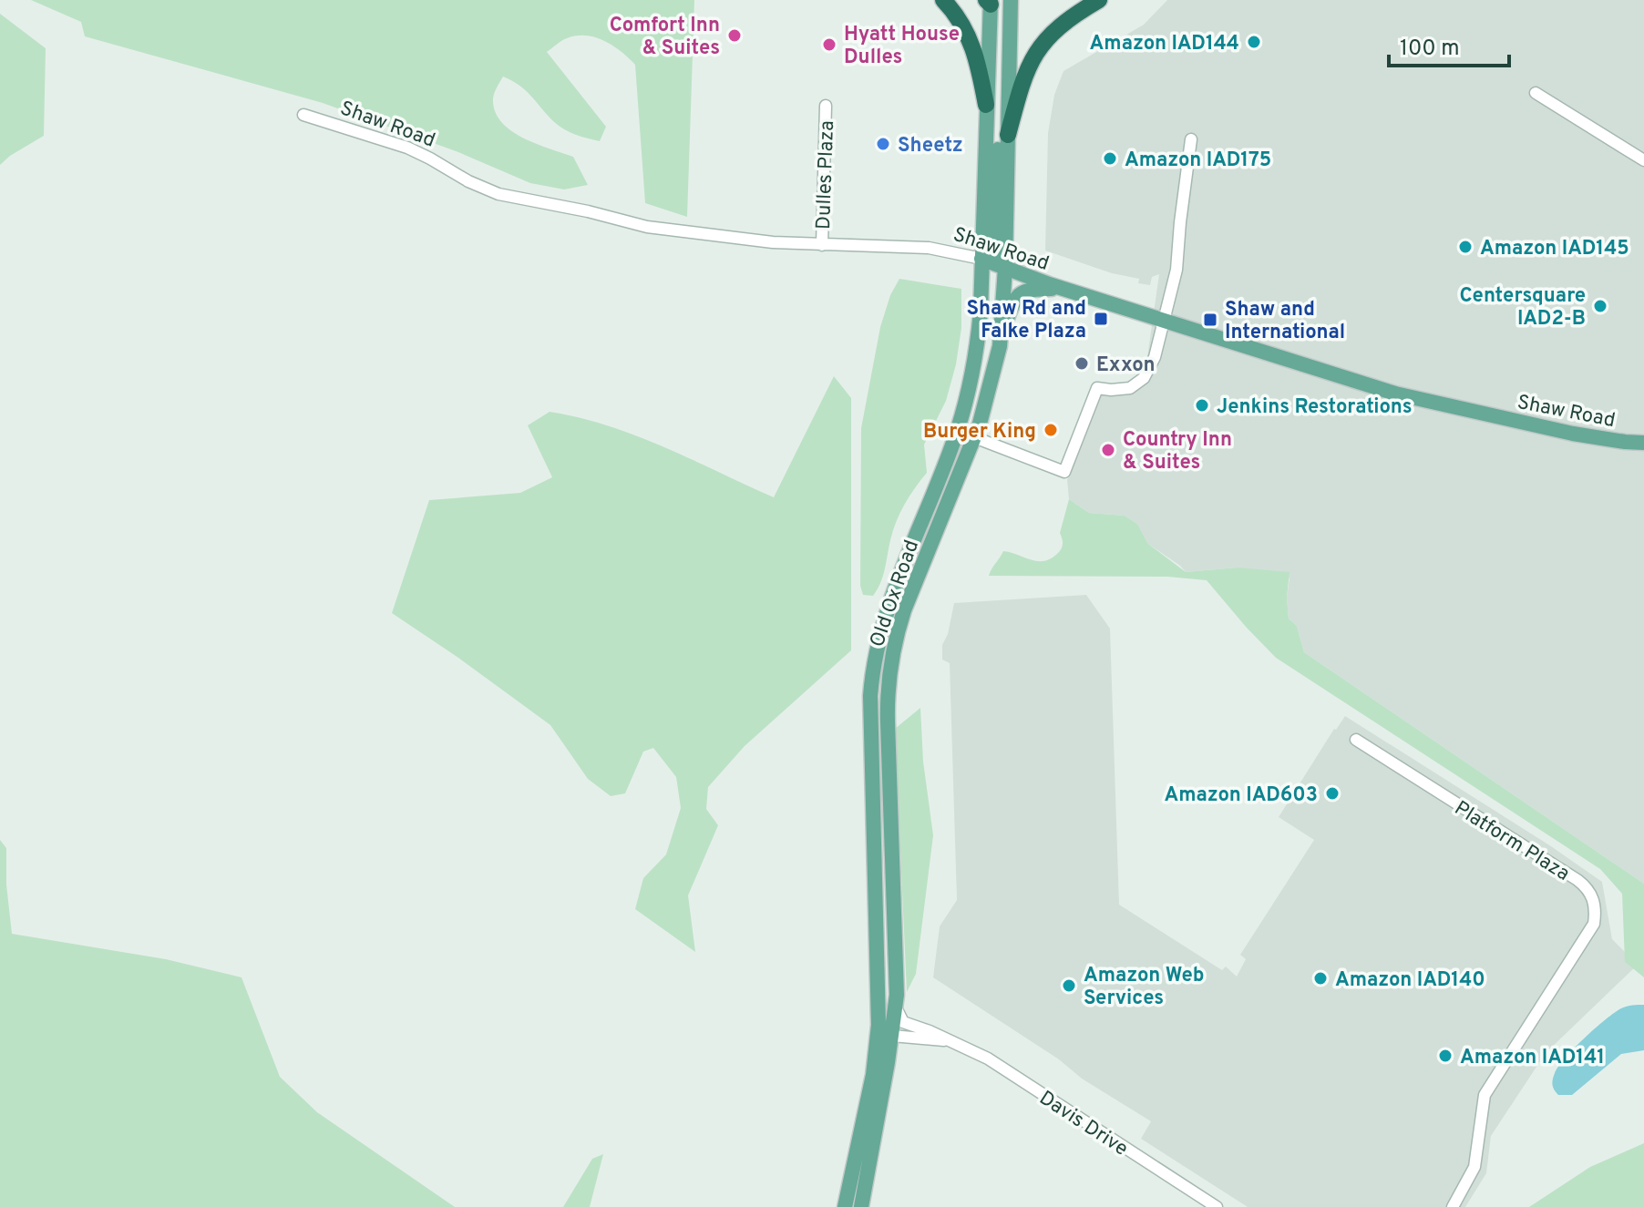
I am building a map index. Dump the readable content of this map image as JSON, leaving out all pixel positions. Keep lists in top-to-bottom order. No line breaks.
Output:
{"streets":{"main road":["Shaw Road","Old Ox Road"],"street":["Dulles Plaza","Platform Plaza","Davis Drive"]},"crossings":[["Shaw Road","Dulles Plaza"],["Shaw Road","Old Ox Road"],["Old Ox Road","Davis Drive"]],"places":{"other":["Comfort Inn & Suites","Amazon IAD144","Hyatt House Dulles","Sheetz","Amazon IAD175","Amazon IAD145","Centersquare IAD2-B","Exxon","Jenkins Restorations","Burger King","Country Inn & Suites","Amazon IAD603","Amazon IAD140","Amazon Web Services","Amazon IAD141"],"transit":["Shaw Rd and Falke Plaza","Shaw and International"]},"scale_bar":"100 m"}
